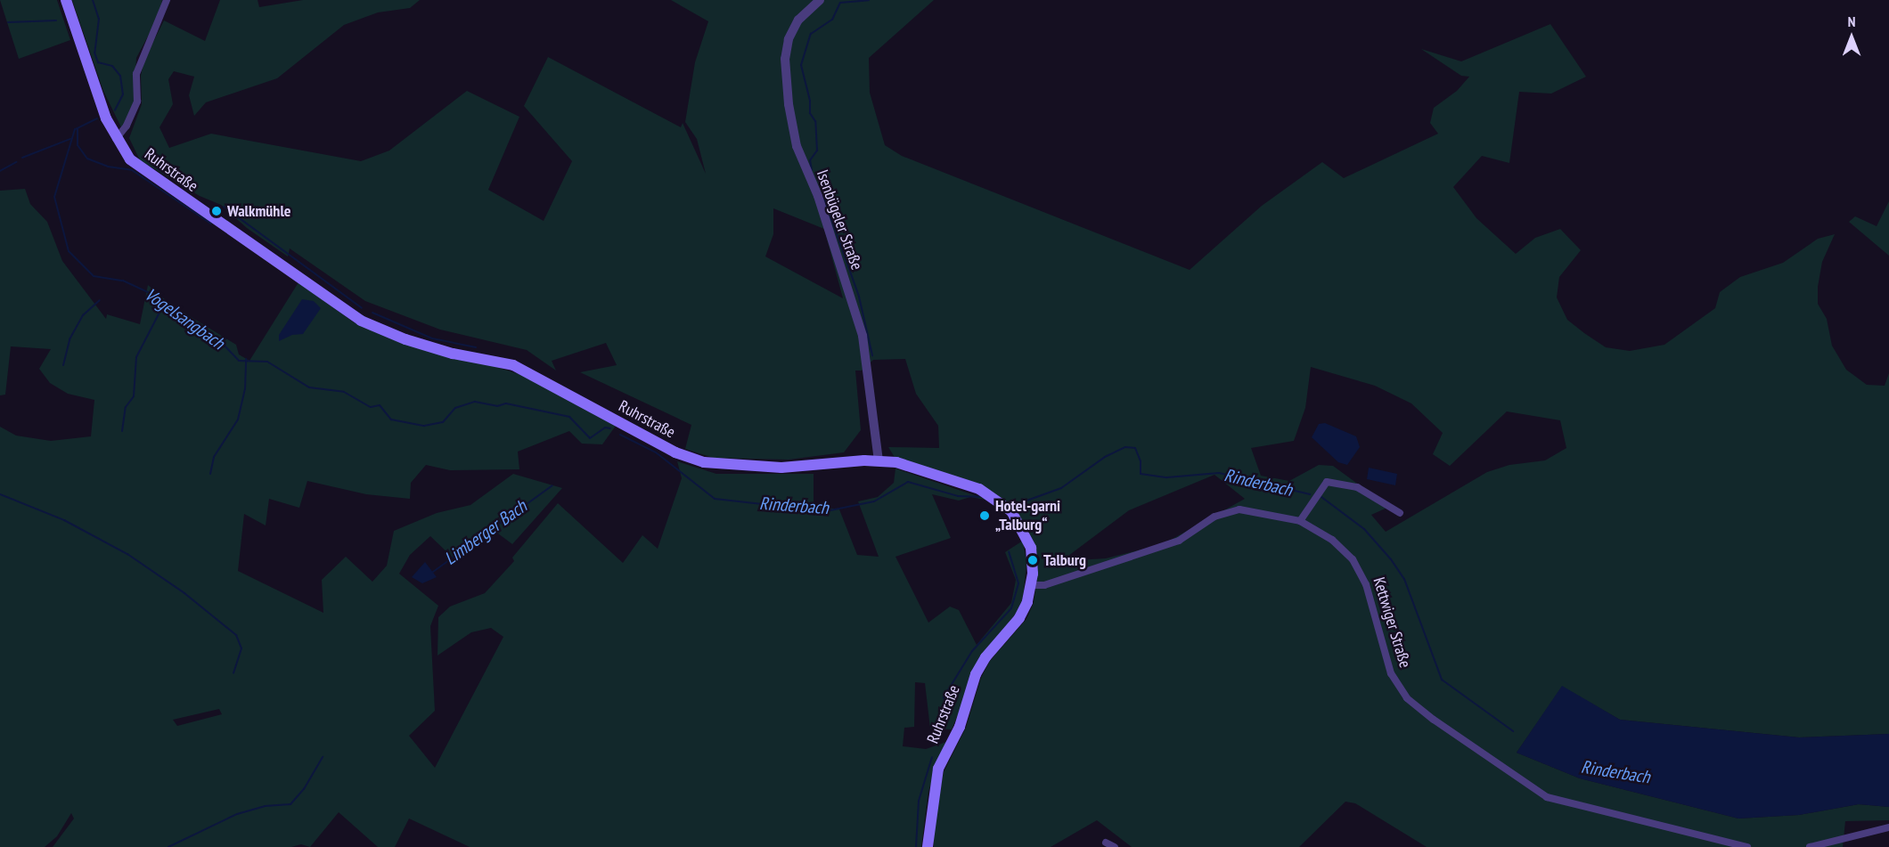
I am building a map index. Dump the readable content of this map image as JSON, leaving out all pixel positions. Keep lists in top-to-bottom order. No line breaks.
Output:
{"streets":{"main road":["Ruhrstraße"],"street":["Isenbügeler Straße","Kettwiger Straße"]},"crossings":[["Ruhrstraße","Isenbügeler Straße"],["Ruhrstraße","Kettwiger Straße"]],"water":["Vogelsangbach","Rinderbach","Limberger Bach"],"places":["Walkmühle","Hotel-garni „Talburg“","Talburg"],"north":"top"}
